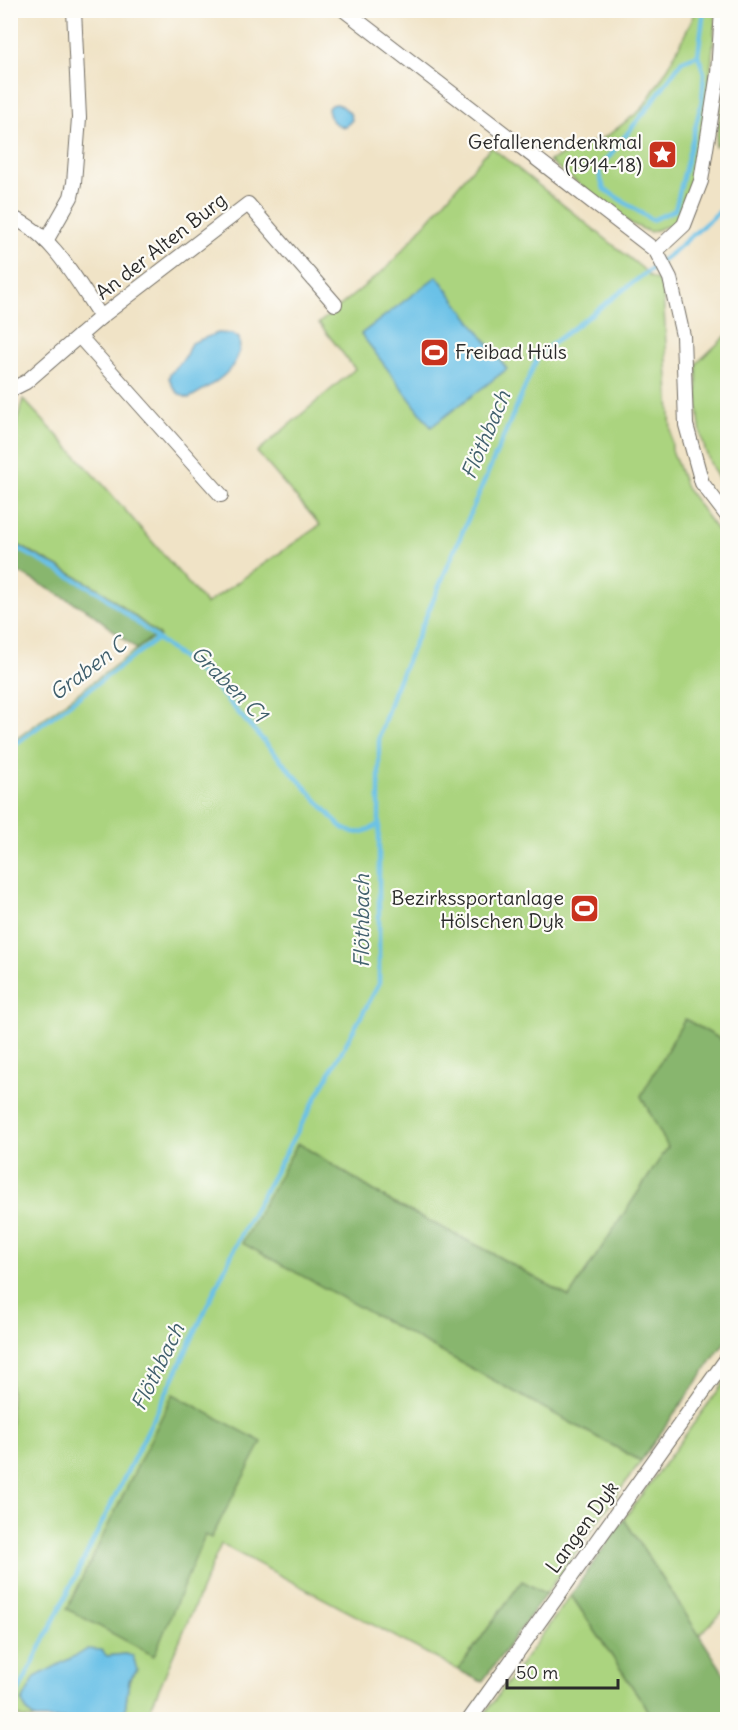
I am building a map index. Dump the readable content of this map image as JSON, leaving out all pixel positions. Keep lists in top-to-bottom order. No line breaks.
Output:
{"streets":{"street":["An der Alten Burg","Langen Dyk"]},"water":["Flöthbach","Graben C","Graben C1"],"places":{"place":["Gefallenendenkmal (1914-18)"],"sports":["Freibad Hüls","Bezirkssportanlage Hölschen Dyk"]},"scale_bar":"50 m"}
